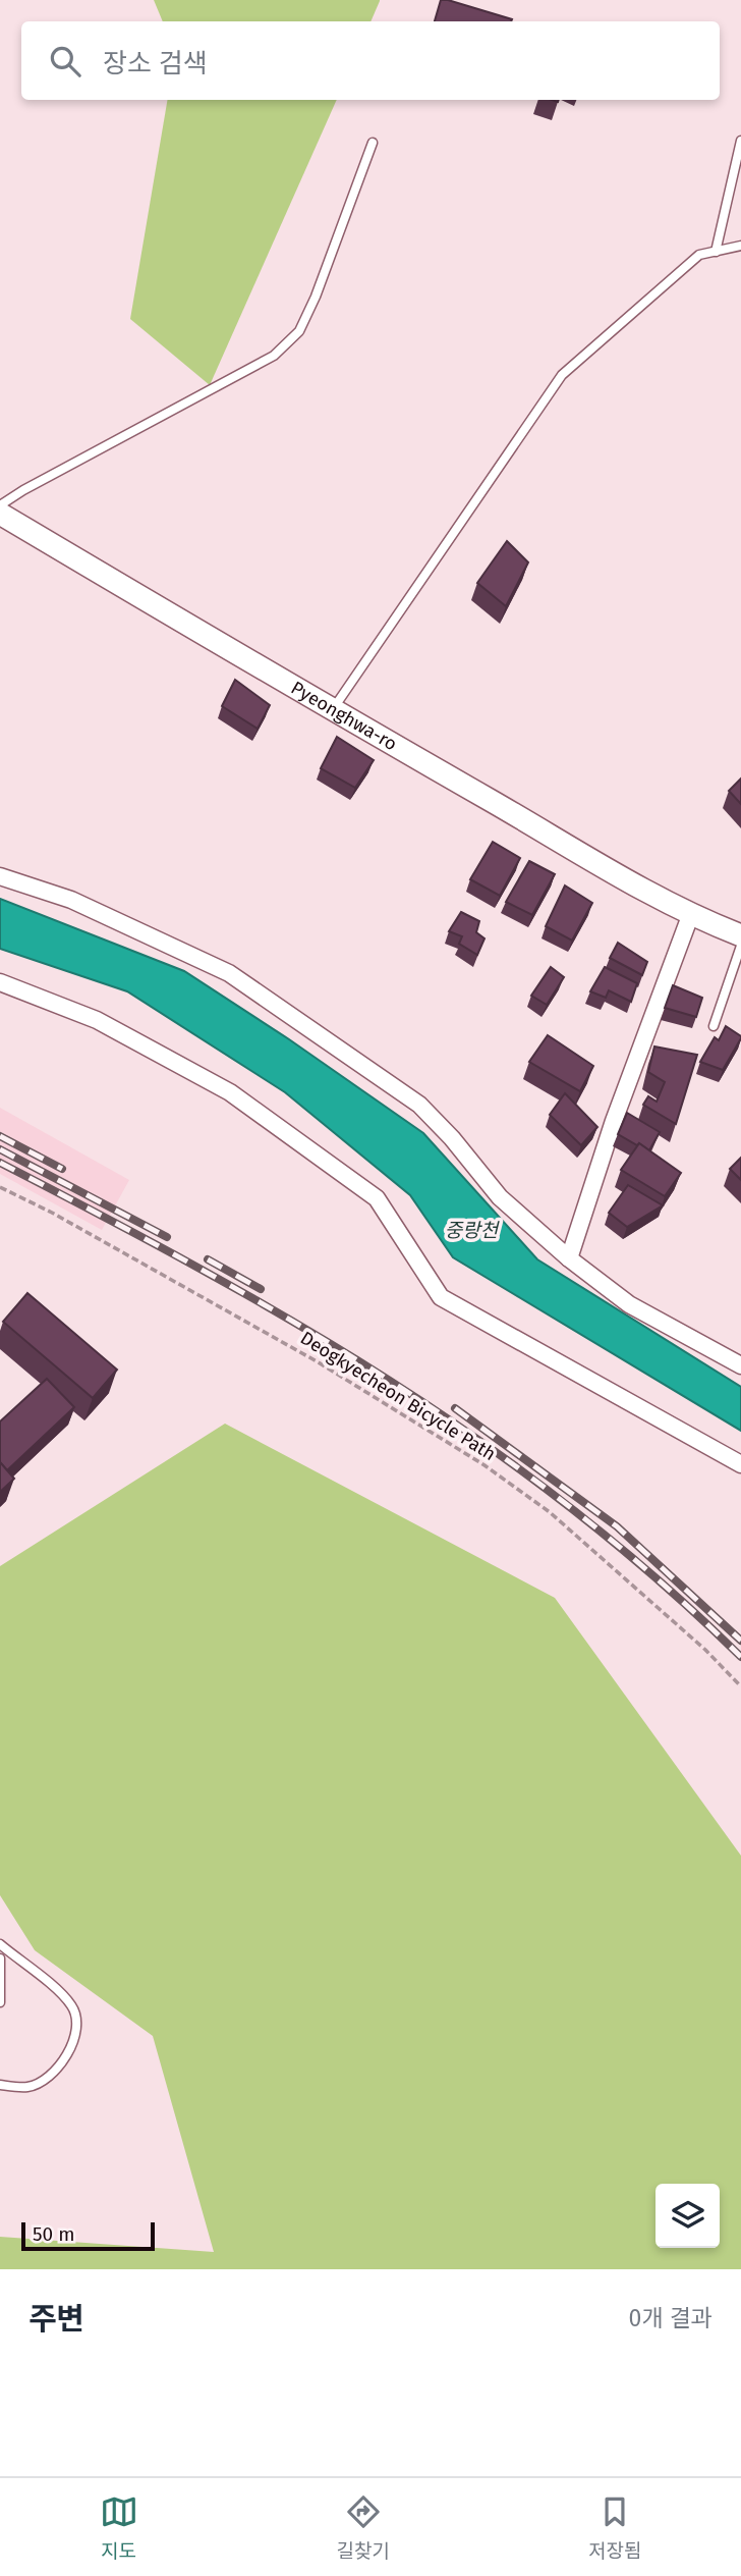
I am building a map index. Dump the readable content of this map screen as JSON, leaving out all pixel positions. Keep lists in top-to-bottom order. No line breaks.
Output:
{"streets":{"main road":["Pyeonghwa-ro"],"path":["Deogkyecheon Bicycle Path"]},"water":["중랑천"],"scale_bar":"50 m","page":{"search":"장소 검색","scale":"50 m","heading":["주변","0개 결과"],"nav":["지도","길찾기","저장됨"]}}
